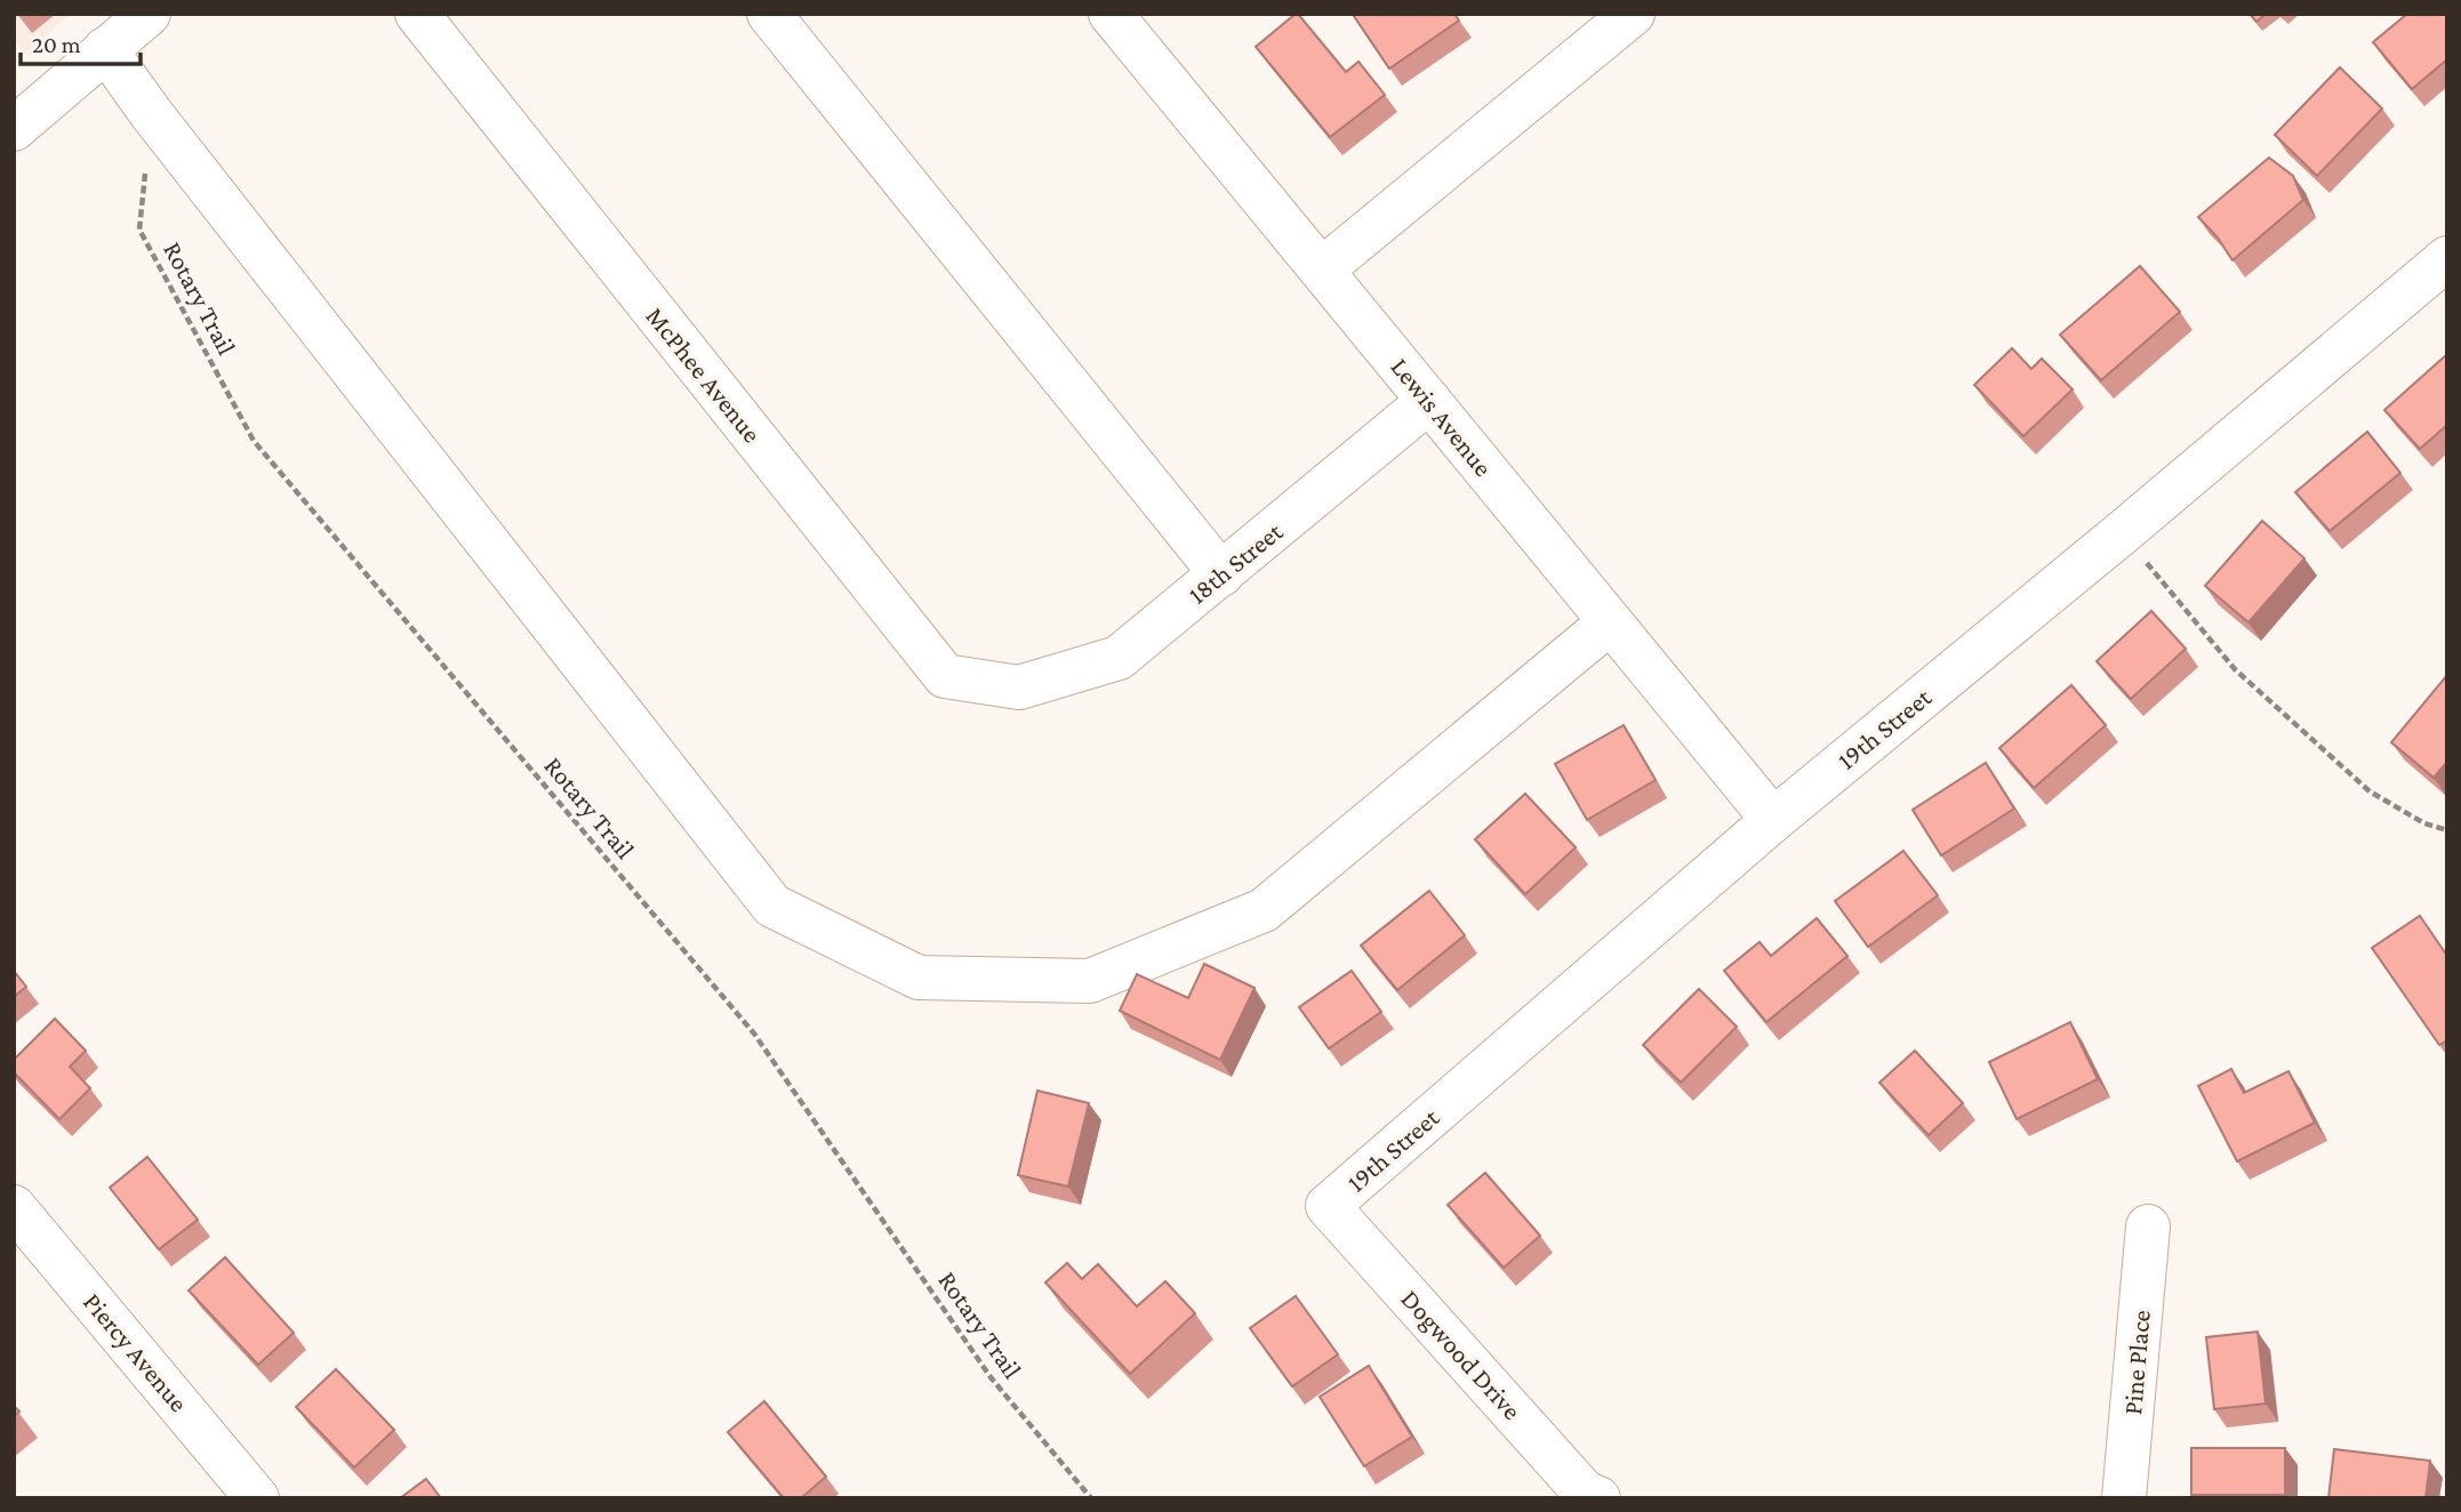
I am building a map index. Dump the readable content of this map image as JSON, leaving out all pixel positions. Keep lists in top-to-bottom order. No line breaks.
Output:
{"streets":{"street":["McPhee Avenue","Lewis Avenue","18th Street","19th Street","Piercy Avenue","Dogwood Drive","Pine Place"],"path":["Rotary Trail"]},"crossings":[["McPhee Avenue","18th Street"],["Lewis Avenue","18th Street"],["Lewis Avenue","19th Street"],["19th Street","Dogwood Drive"]],"scale_bar":"20 m"}
